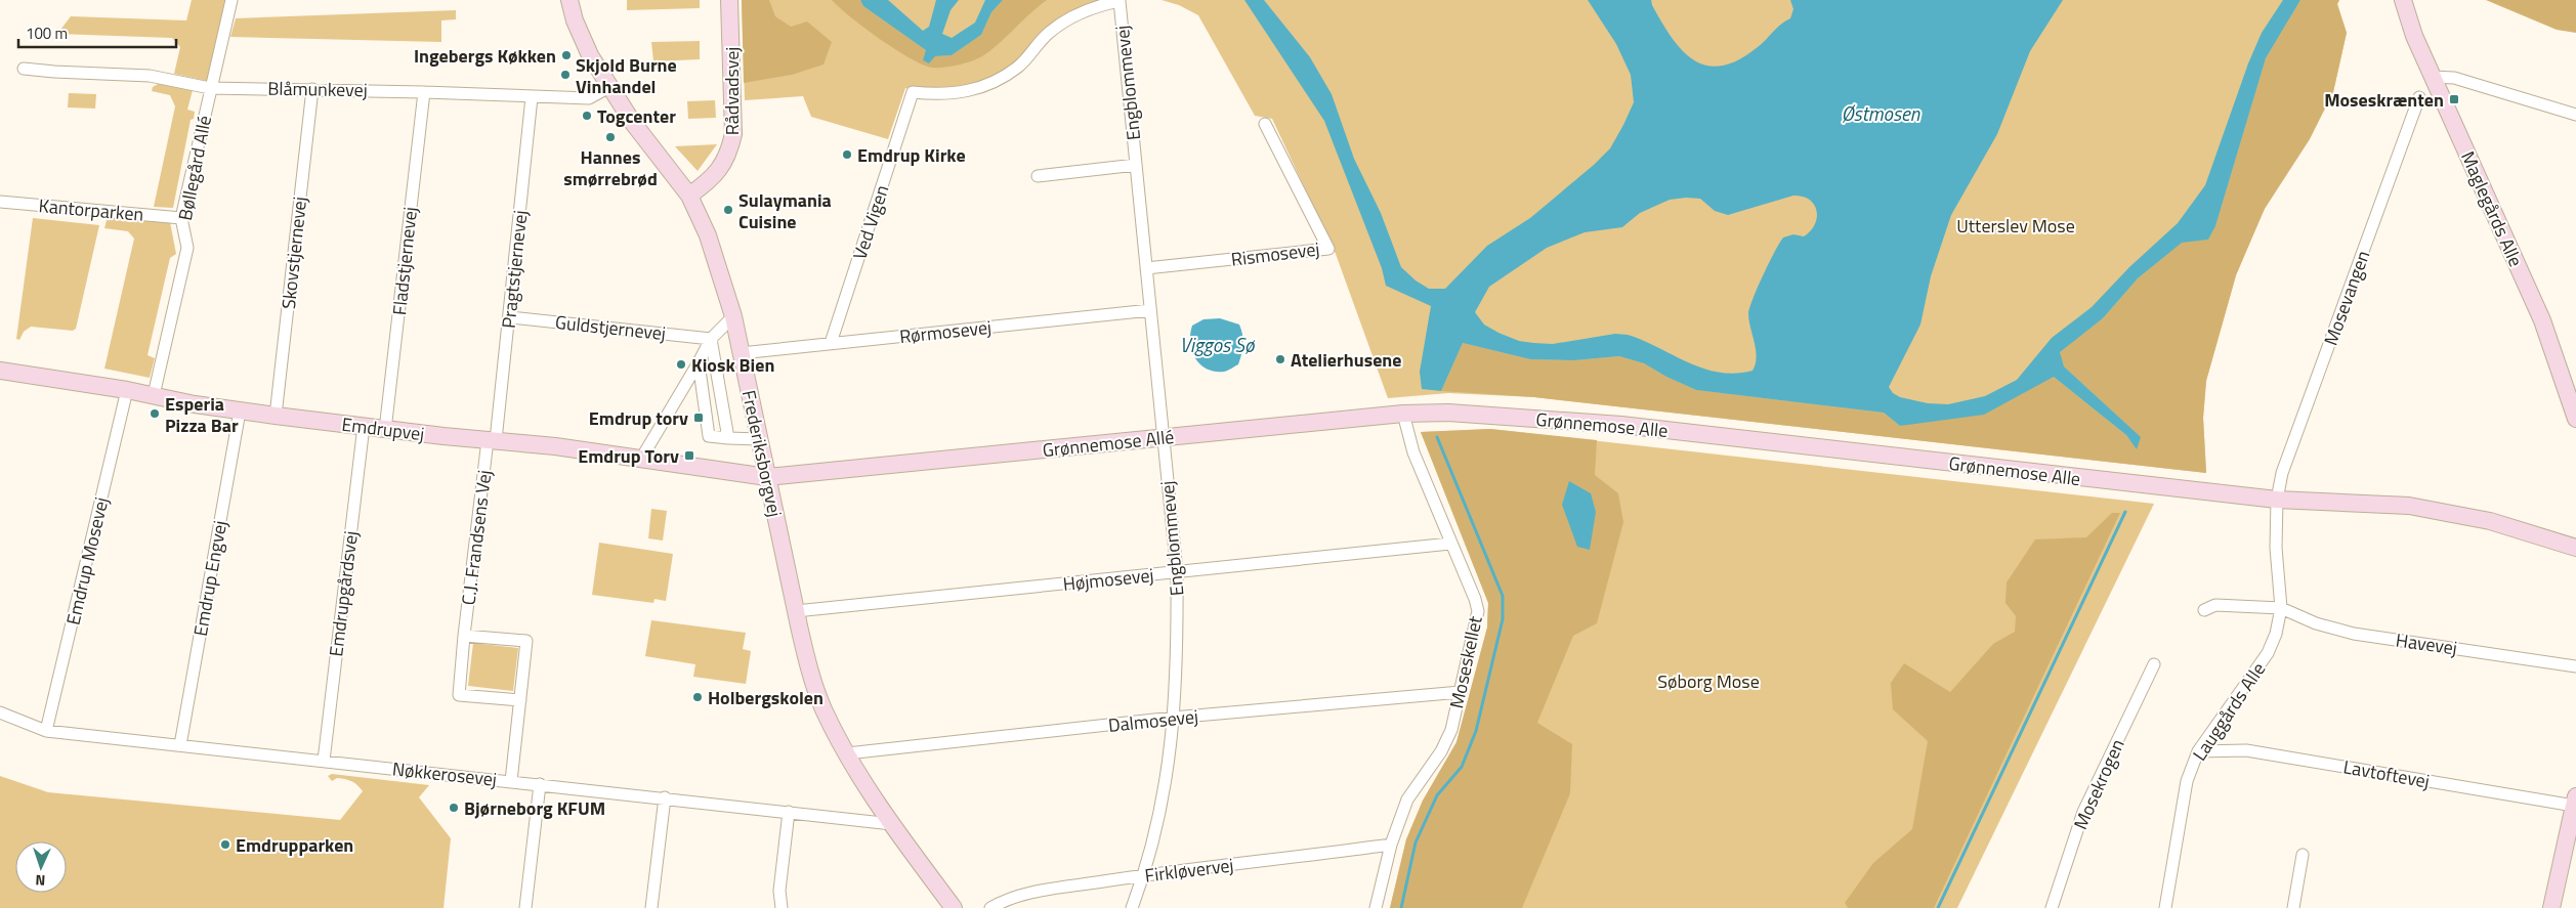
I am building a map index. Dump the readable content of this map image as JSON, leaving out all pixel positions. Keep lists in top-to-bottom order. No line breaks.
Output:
{"streets":{"street":["Engblommevej","Blåmunkevej","Rådvadsvej","Bøllegård Allé","Maglegårds Alle","Kantorparken","Ved Vigen","Skovstjernevej","Rismosevej","Fladstjernevej","Pragtstjernevej","Mosevangen","Guldstjernevej","Rørmosevej","Grønnemose Alle","Emdrupvej","Grønnemose Allé","Frederiksborgvej","C.J. Frandsens Vej","Emdrup Mosevej","Emdrup Engvej","Højmosevej","Emdrupgårdsvej","Havevej","Moseskellet","Lauggårds Alle","Dalmosevej","Nøkkerosevej","Lavtoftevej","Mosekrogen","Firkløvervej"]},"crossings":[["Engblommevej","Ved Vigen"],["Engblommevej","Rismosevej"],["Engblommevej","Rørmosevej"],["Engblommevej","Grønnemose Allé"],["Engblommevej","Højmosevej"],["Engblommevej","Dalmosevej"],["Engblommevej","Firkløvervej"],["Blåmunkevej","Bøllegård Allé"],["Blåmunkevej","Skovstjernevej"],["Blåmunkevej","Fladstjernevej"],["Blåmunkevej","Pragtstjernevej"],["Blåmunkevej","Frederiksborgvej"],["Rådvadsvej","Frederiksborgvej"],["Bøllegård Allé","Kantorparken"],["Bøllegård Allé","Emdrupvej"],["Ved Vigen","Rørmosevej"],["Skovstjernevej","Emdrupvej"],["Fladstjernevej","Emdrupvej"],["Pragtstjernevej","Guldstjernevej"],["Pragtstjernevej","Emdrupvej"],["Pragtstjernevej","C.J. Frandsens Vej"],["Mosevangen","Grønnemose Alle"],["Mosevangen","Lauggårds Alle"],["Rørmosevej","Frederiksborgvej"],["Grønnemose Alle","Grønnemose Allé"],["Grønnemose Alle","Lauggårds Alle"],["Emdrupvej","Grønnemose Allé"],["Emdrupvej","Frederiksborgvej"],["Emdrupvej","C.J. Frandsens Vej"],["Emdrupvej","Emdrup Mosevej"],["Emdrupvej","Emdrup Engvej"],["Emdrupvej","Emdrupgårdsvej"],["Grønnemose Allé","Frederiksborgvej"],["Grønnemose Allé","Moseskellet"],["Frederiksborgvej","Højmosevej"],["Frederiksborgvej","Dalmosevej"],["Frederiksborgvej","Nøkkerosevej"],["Emdrup Mosevej","Nøkkerosevej"],["Emdrup Engvej","Nøkkerosevej"],["Højmosevej","Moseskellet"],["Emdrupgårdsvej","Nøkkerosevej"],["Havevej","Lauggårds Alle"],["Moseskellet","Dalmosevej"],["Moseskellet","Firkløvervej"],["Lauggårds Alle","Lavtoftevej"]],"water":["Østmosen","Viggos Sø"],"parks":["Utterslev Mose","Søborg Mose"],"places":{"other":["Ingebergs Køkken","Skjold Burne Vinhandel","Togcenter","Hannes smørrebrød","Emdrup Kirke","Sulaymania Cuisine","Atelierhusene","Kiosk Bien","Esperia Pizza Bar","Holbergskolen","Bjørneborg KFUM","Emdrupparken"],"transit":["Moseskrænten","Emdrup torv","Emdrup Torv"]},"scale_bar":"100 m","north":"bottom"}
